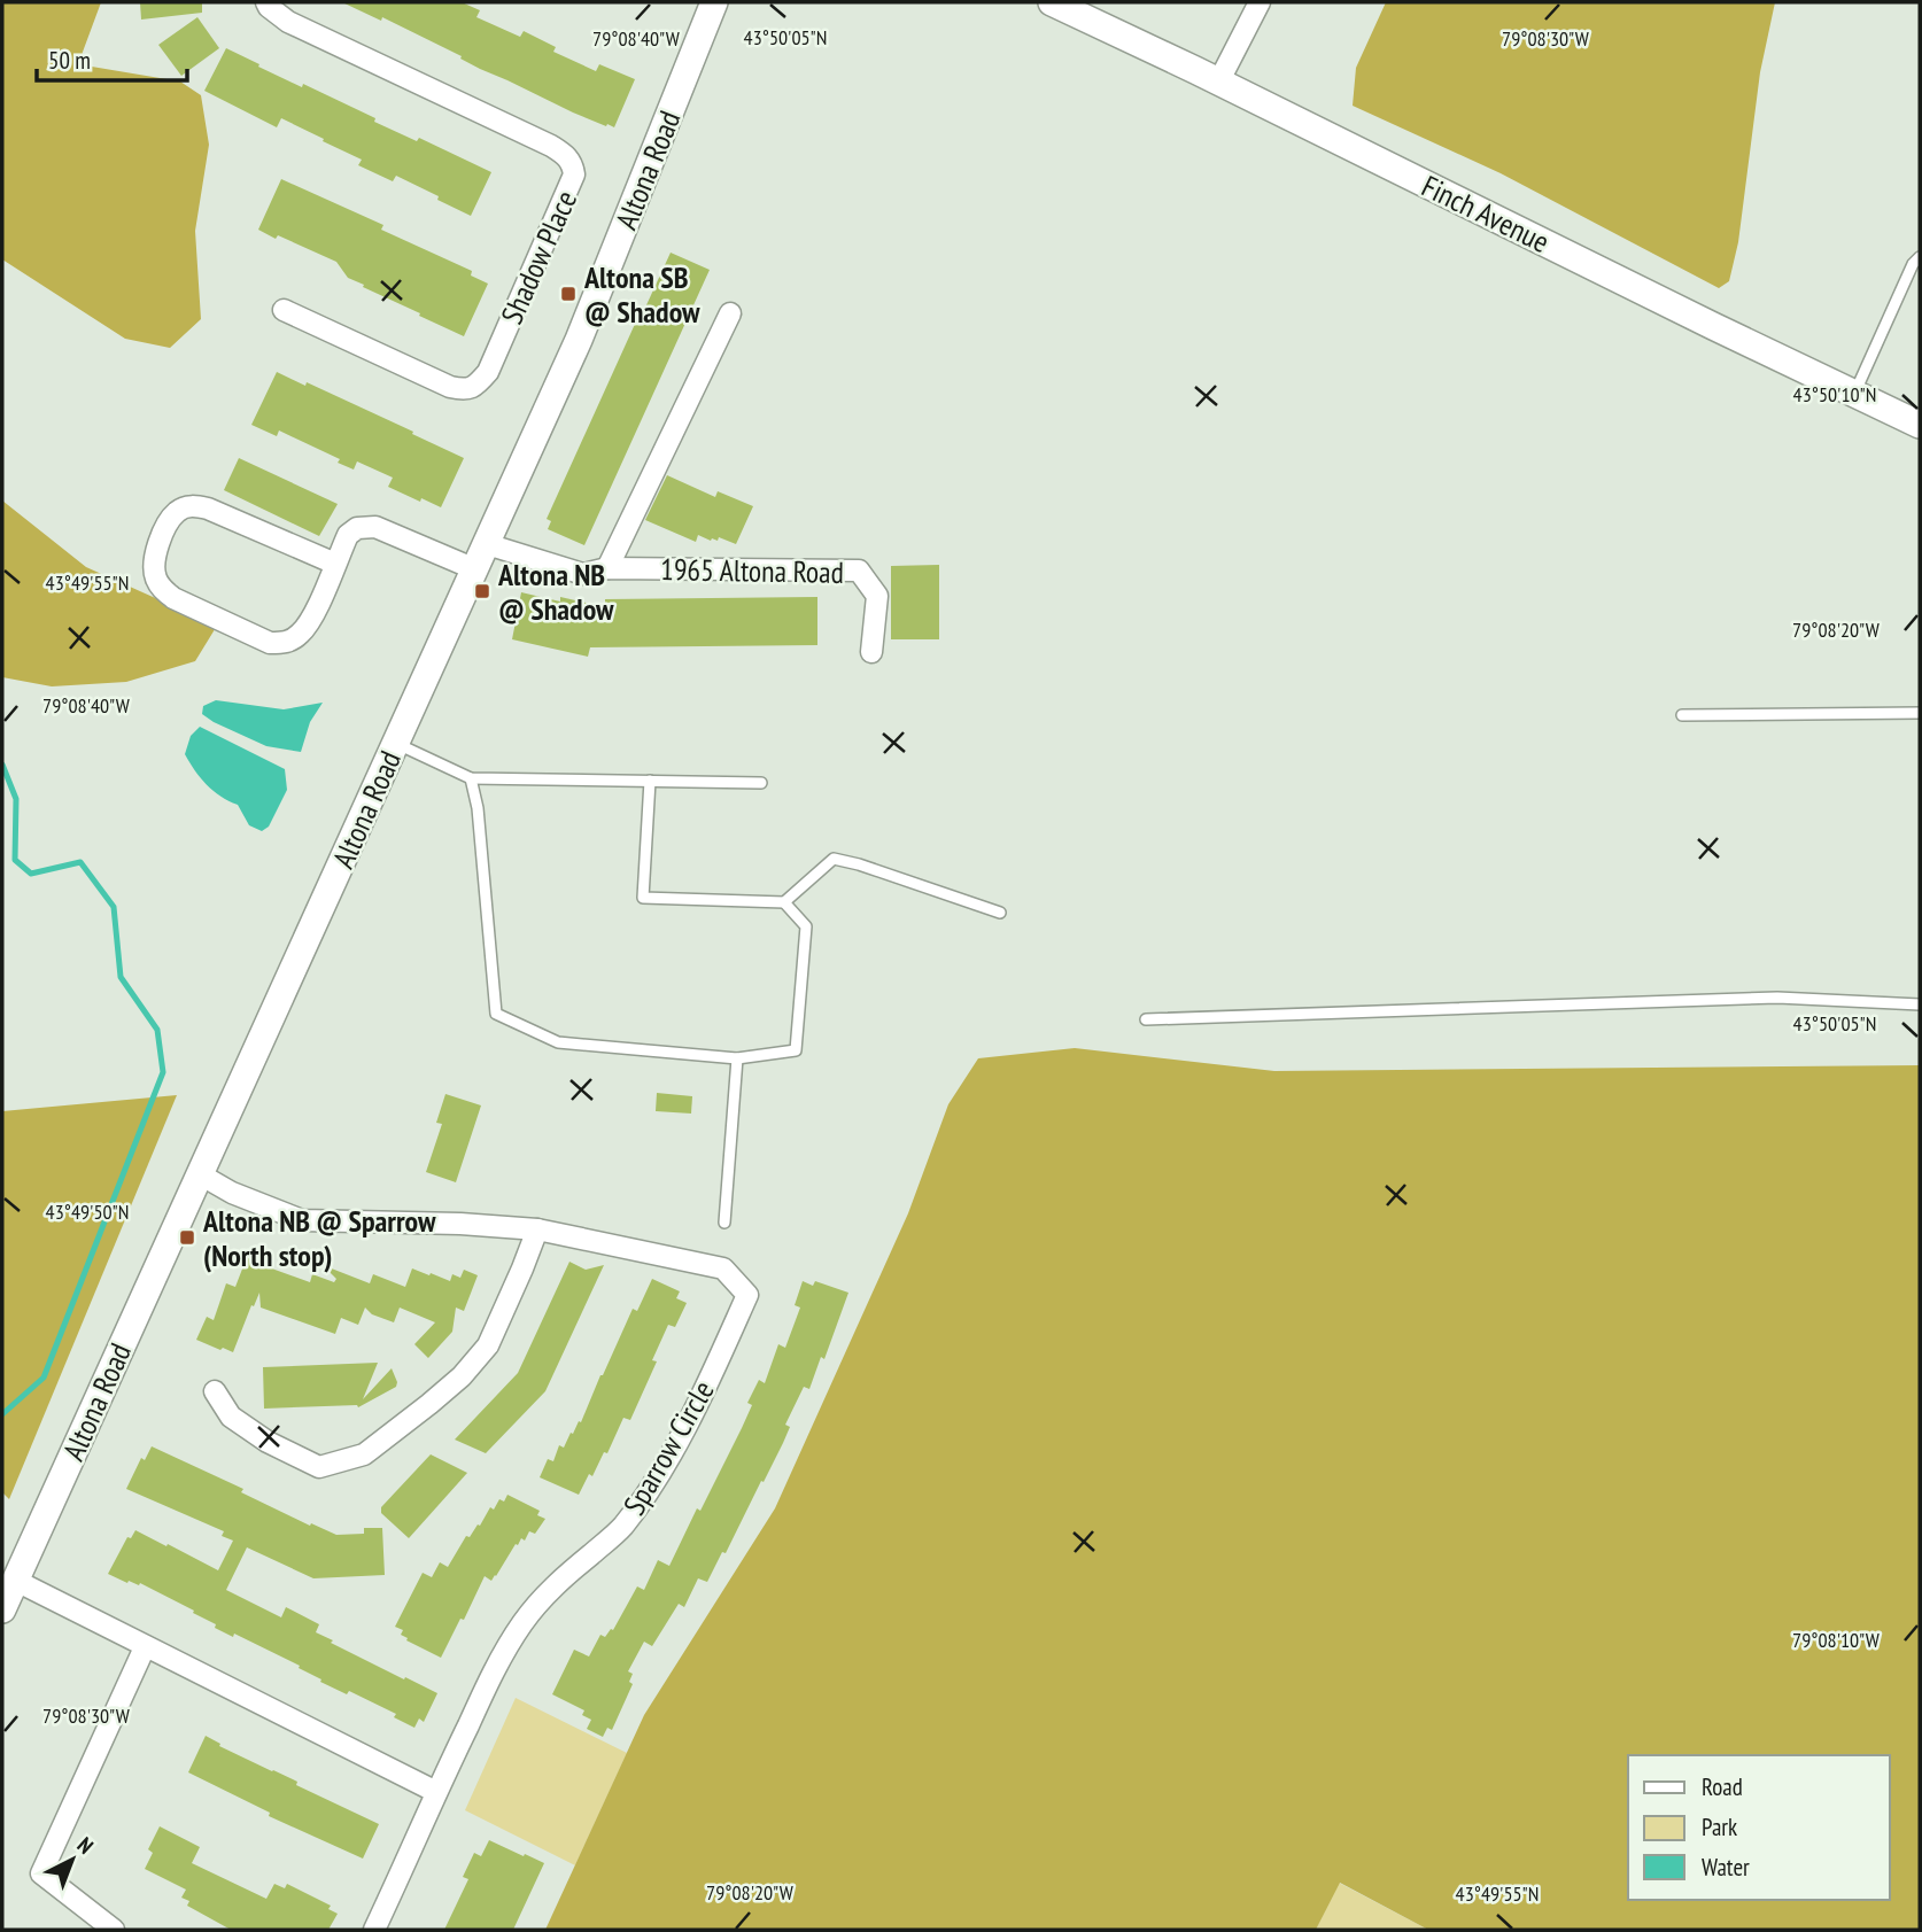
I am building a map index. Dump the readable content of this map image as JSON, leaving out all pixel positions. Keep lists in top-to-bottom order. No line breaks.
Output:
{"streets":{"main road":["Altona Road","Finch Avenue"],"street":["Shadow Place","1965 Altona Road","Sparrow Circle"]},"crossings":[["Altona Road","1965 Altona Road"],["Altona Road","Sparrow Circle"]],"places":{"transit":["Altona SB @ Shadow","Altona NB @ Shadow","Altona NB @ Sparrow (North stop)"]},"legend":["Road","Park","Water"],"scale_bar":"50 m","north":"top right","coordinates":["43°50'05\"N","79°08'30\"W","79°08'40\"W","43°50'10\"N","43°49'55\"N","79°08'20\"W","43°49'50\"N","79°08'10\"W"]}
